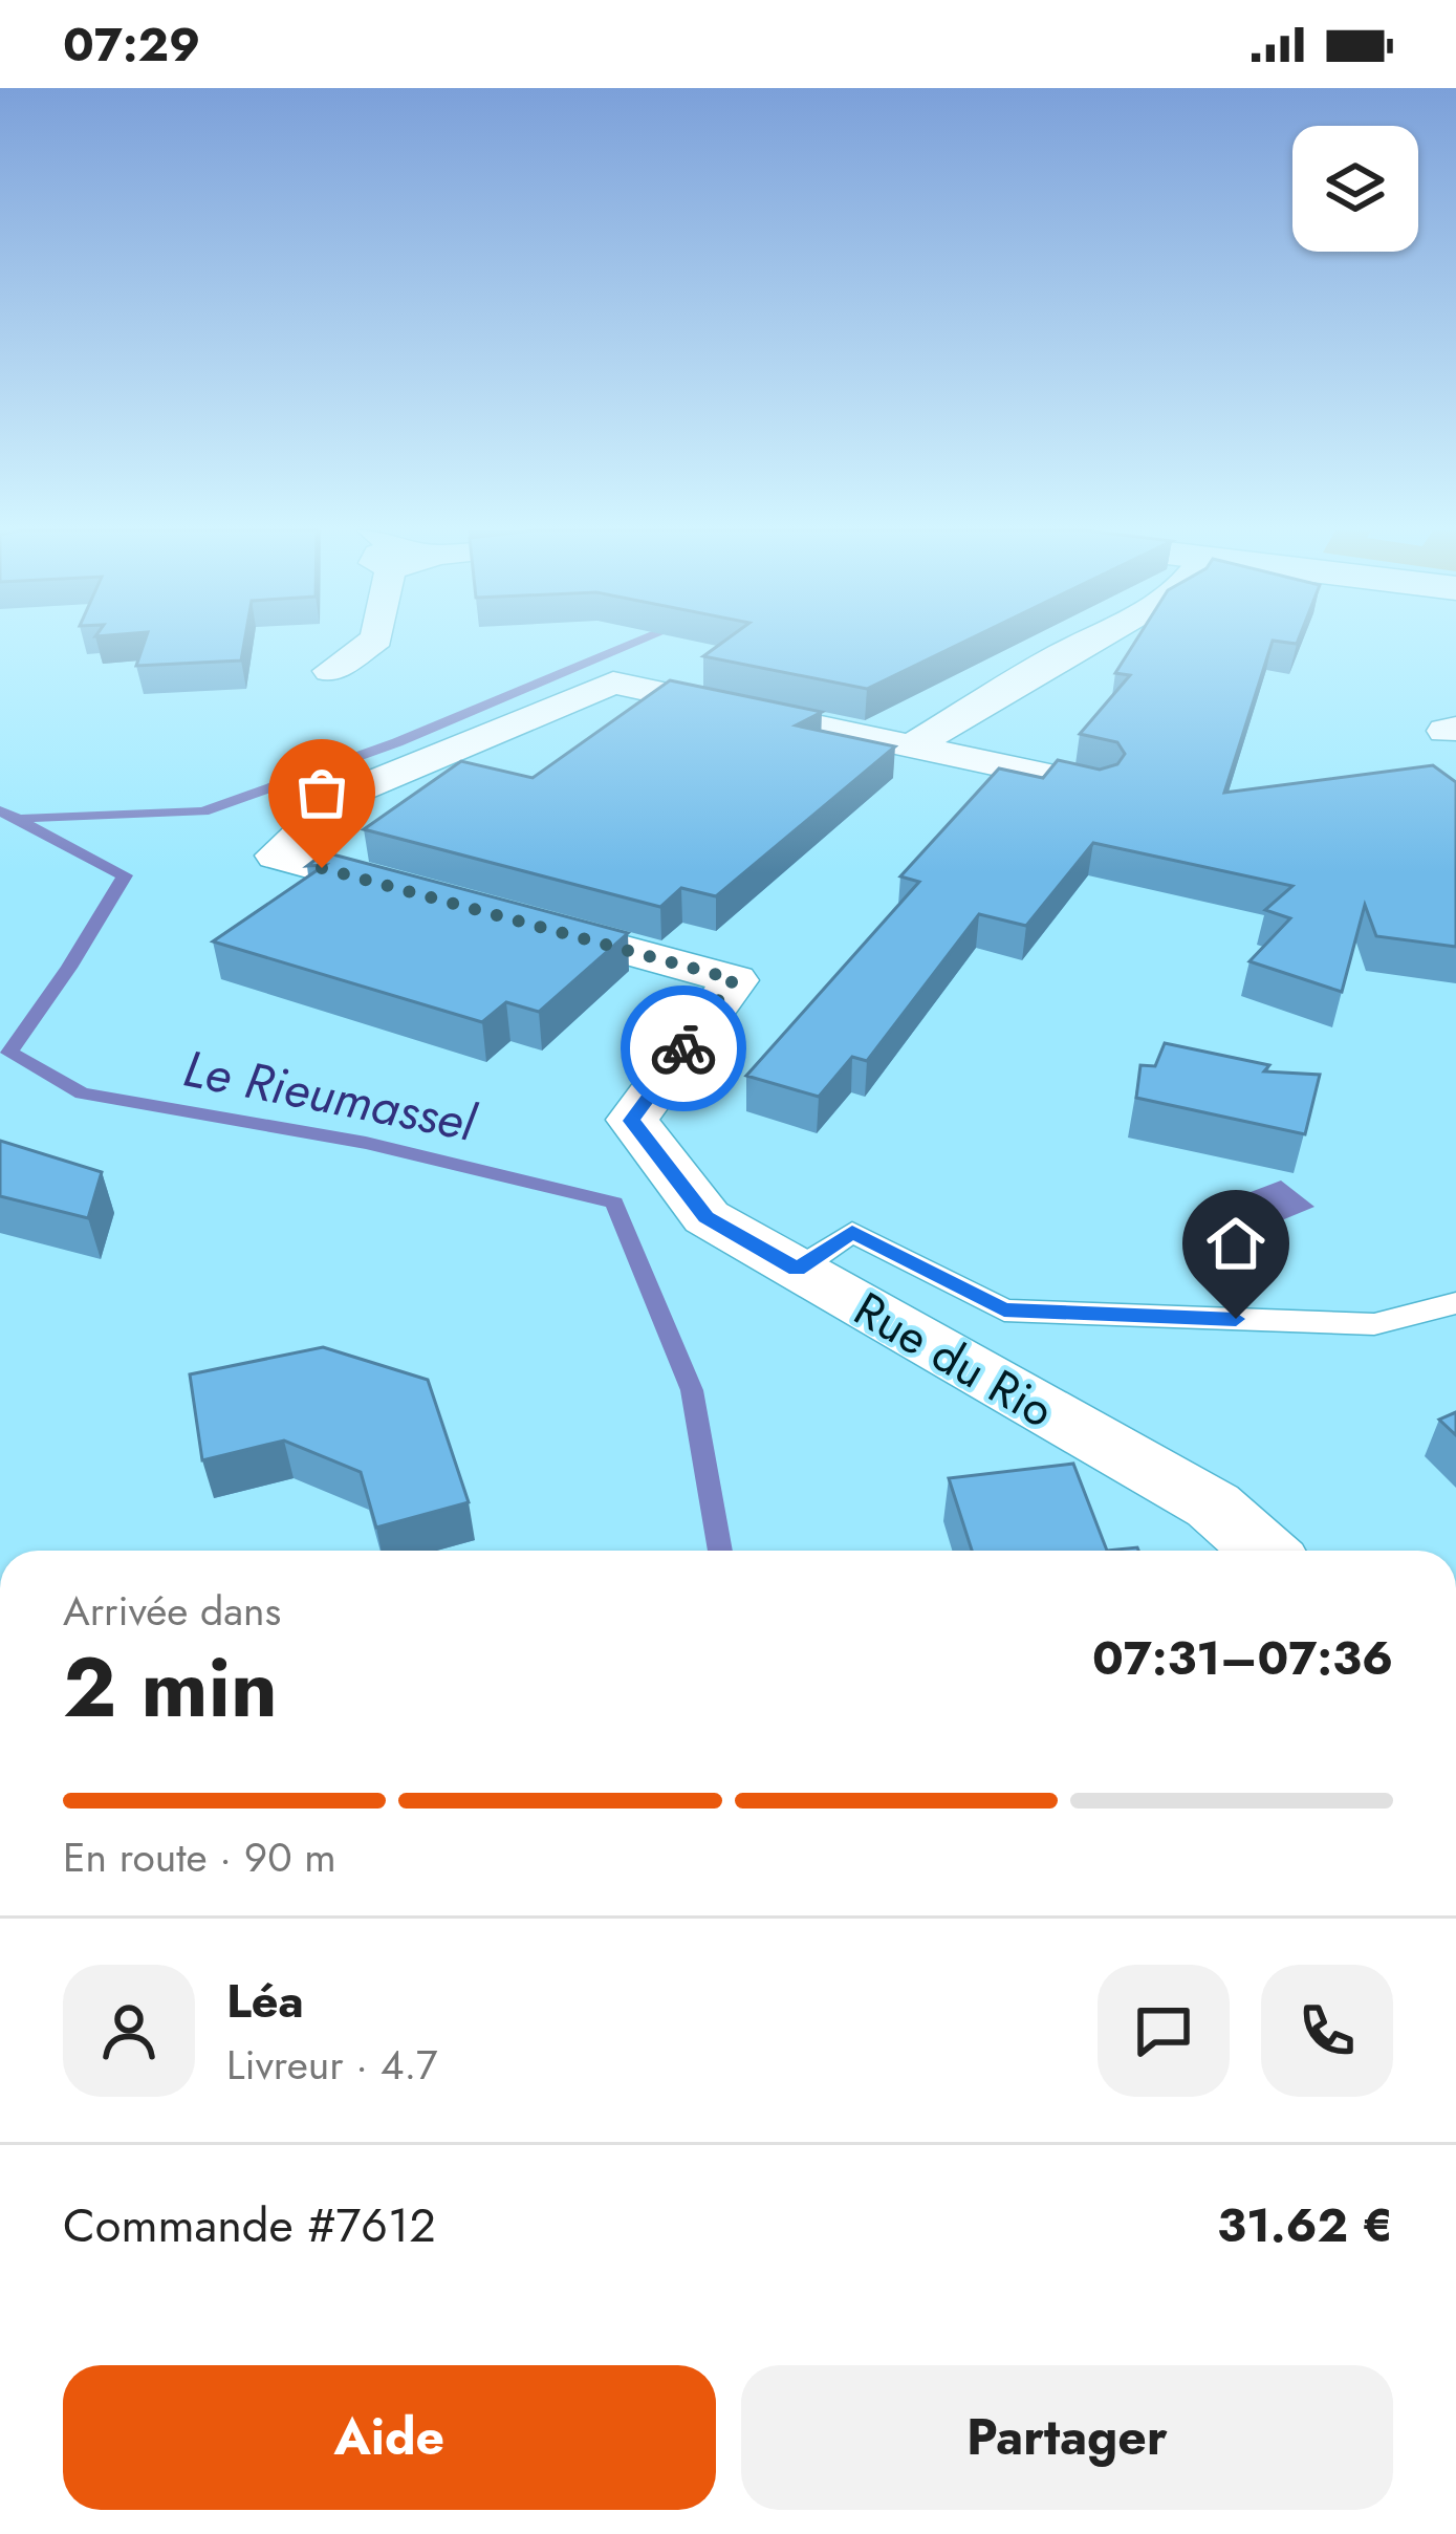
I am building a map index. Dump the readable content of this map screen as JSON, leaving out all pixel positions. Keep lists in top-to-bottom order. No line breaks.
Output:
{"streets":{"street":["Rue du Rio"]},"water":["Le Rieumassel"],"page":{"status":"07:29","heading":["2 min","Arrivée dans","07:31–07:36"],"panel":["Léa","Livreur · 4.7","Commande #7612","31.62 €"],"bar":"En route · 90 m","buttons":["Aide","Partager"]}}
